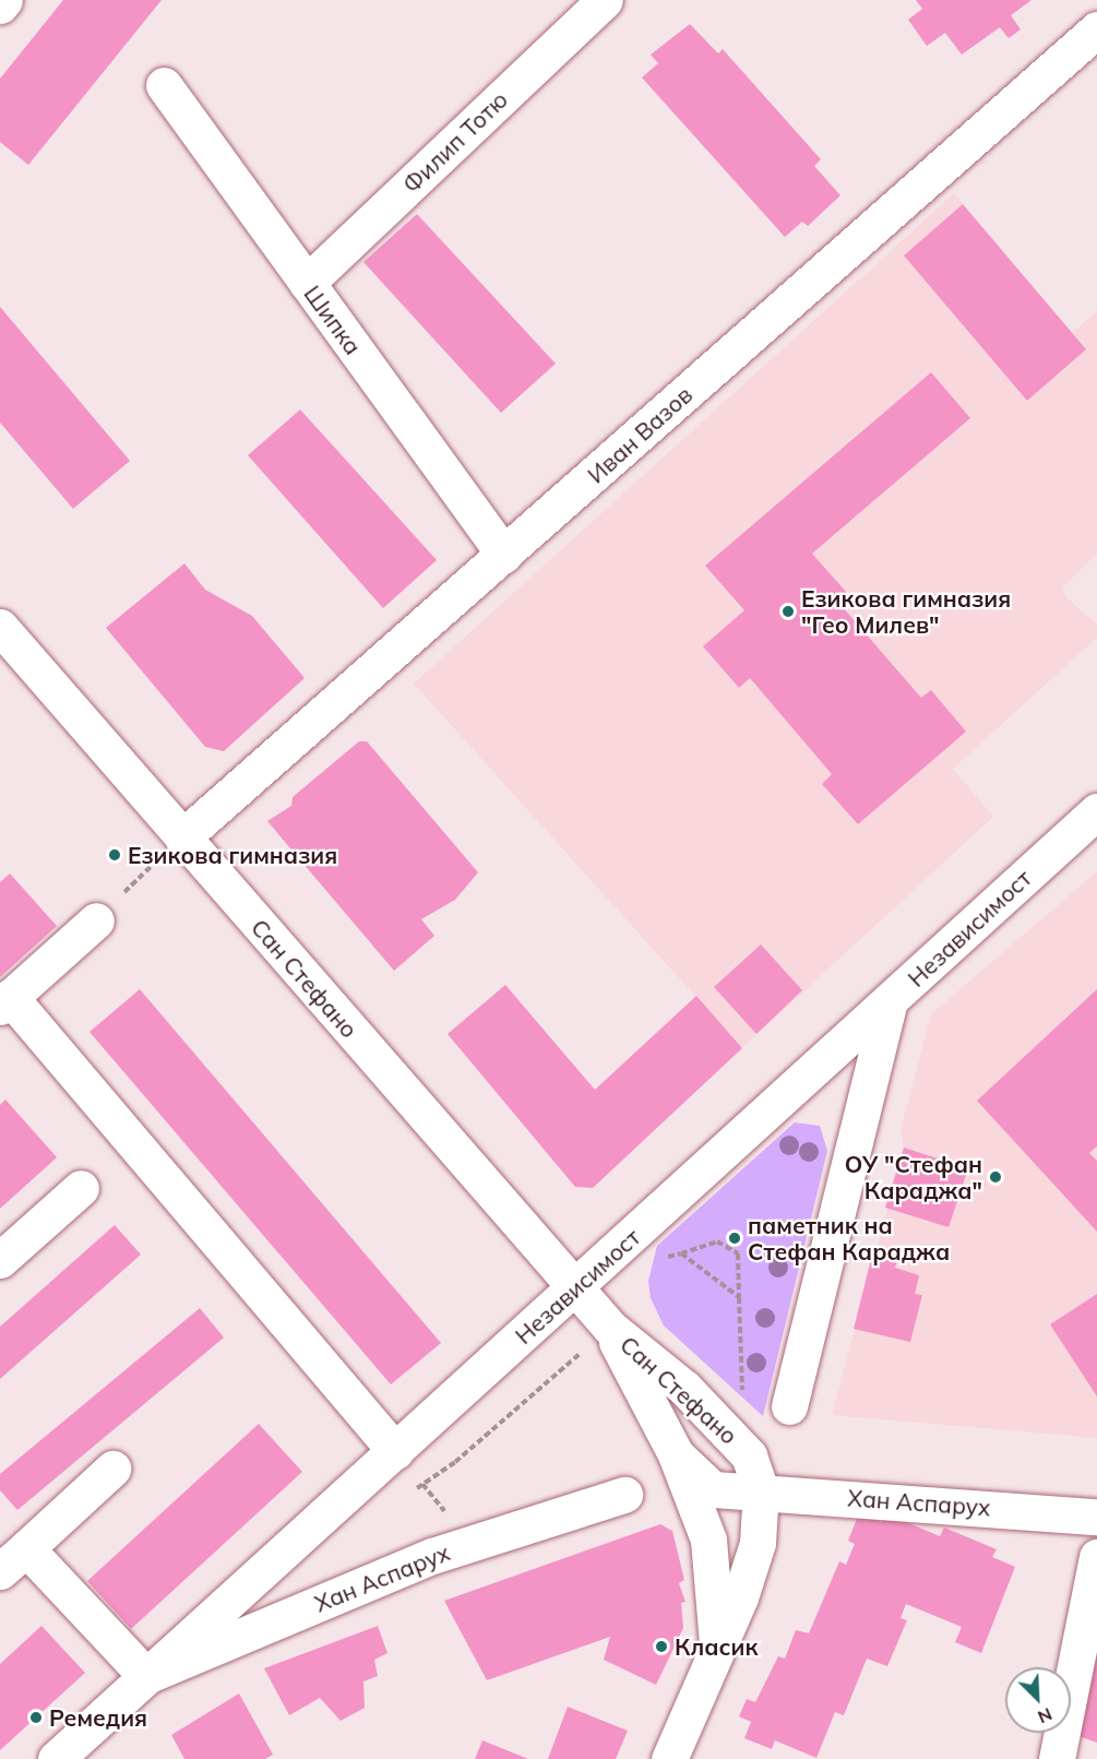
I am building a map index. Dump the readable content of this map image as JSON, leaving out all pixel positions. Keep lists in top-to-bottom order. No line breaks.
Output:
{"streets":{"street":["Филип Тотю","Шипка","Иван Вазов","Независимост","Сан Стефано","Хан Аспарух"]},"crossings":[["Филип Тотю","Шипка"],["Шипка","Иван Вазов"],["Иван Вазов","Сан Стефано"],["Независимост","Сан Стефано"],["Независимост","Хан Аспарух"],["Сан Стефано","Хан Аспарух"]],"places":["Езикова гимназия \"Гео Милев\"","Езикова гимназия","ОУ \"Стефан Караджа\"","паметник на Стефан Караджа","Класик","Ремедия"],"north":"bottom right"}
